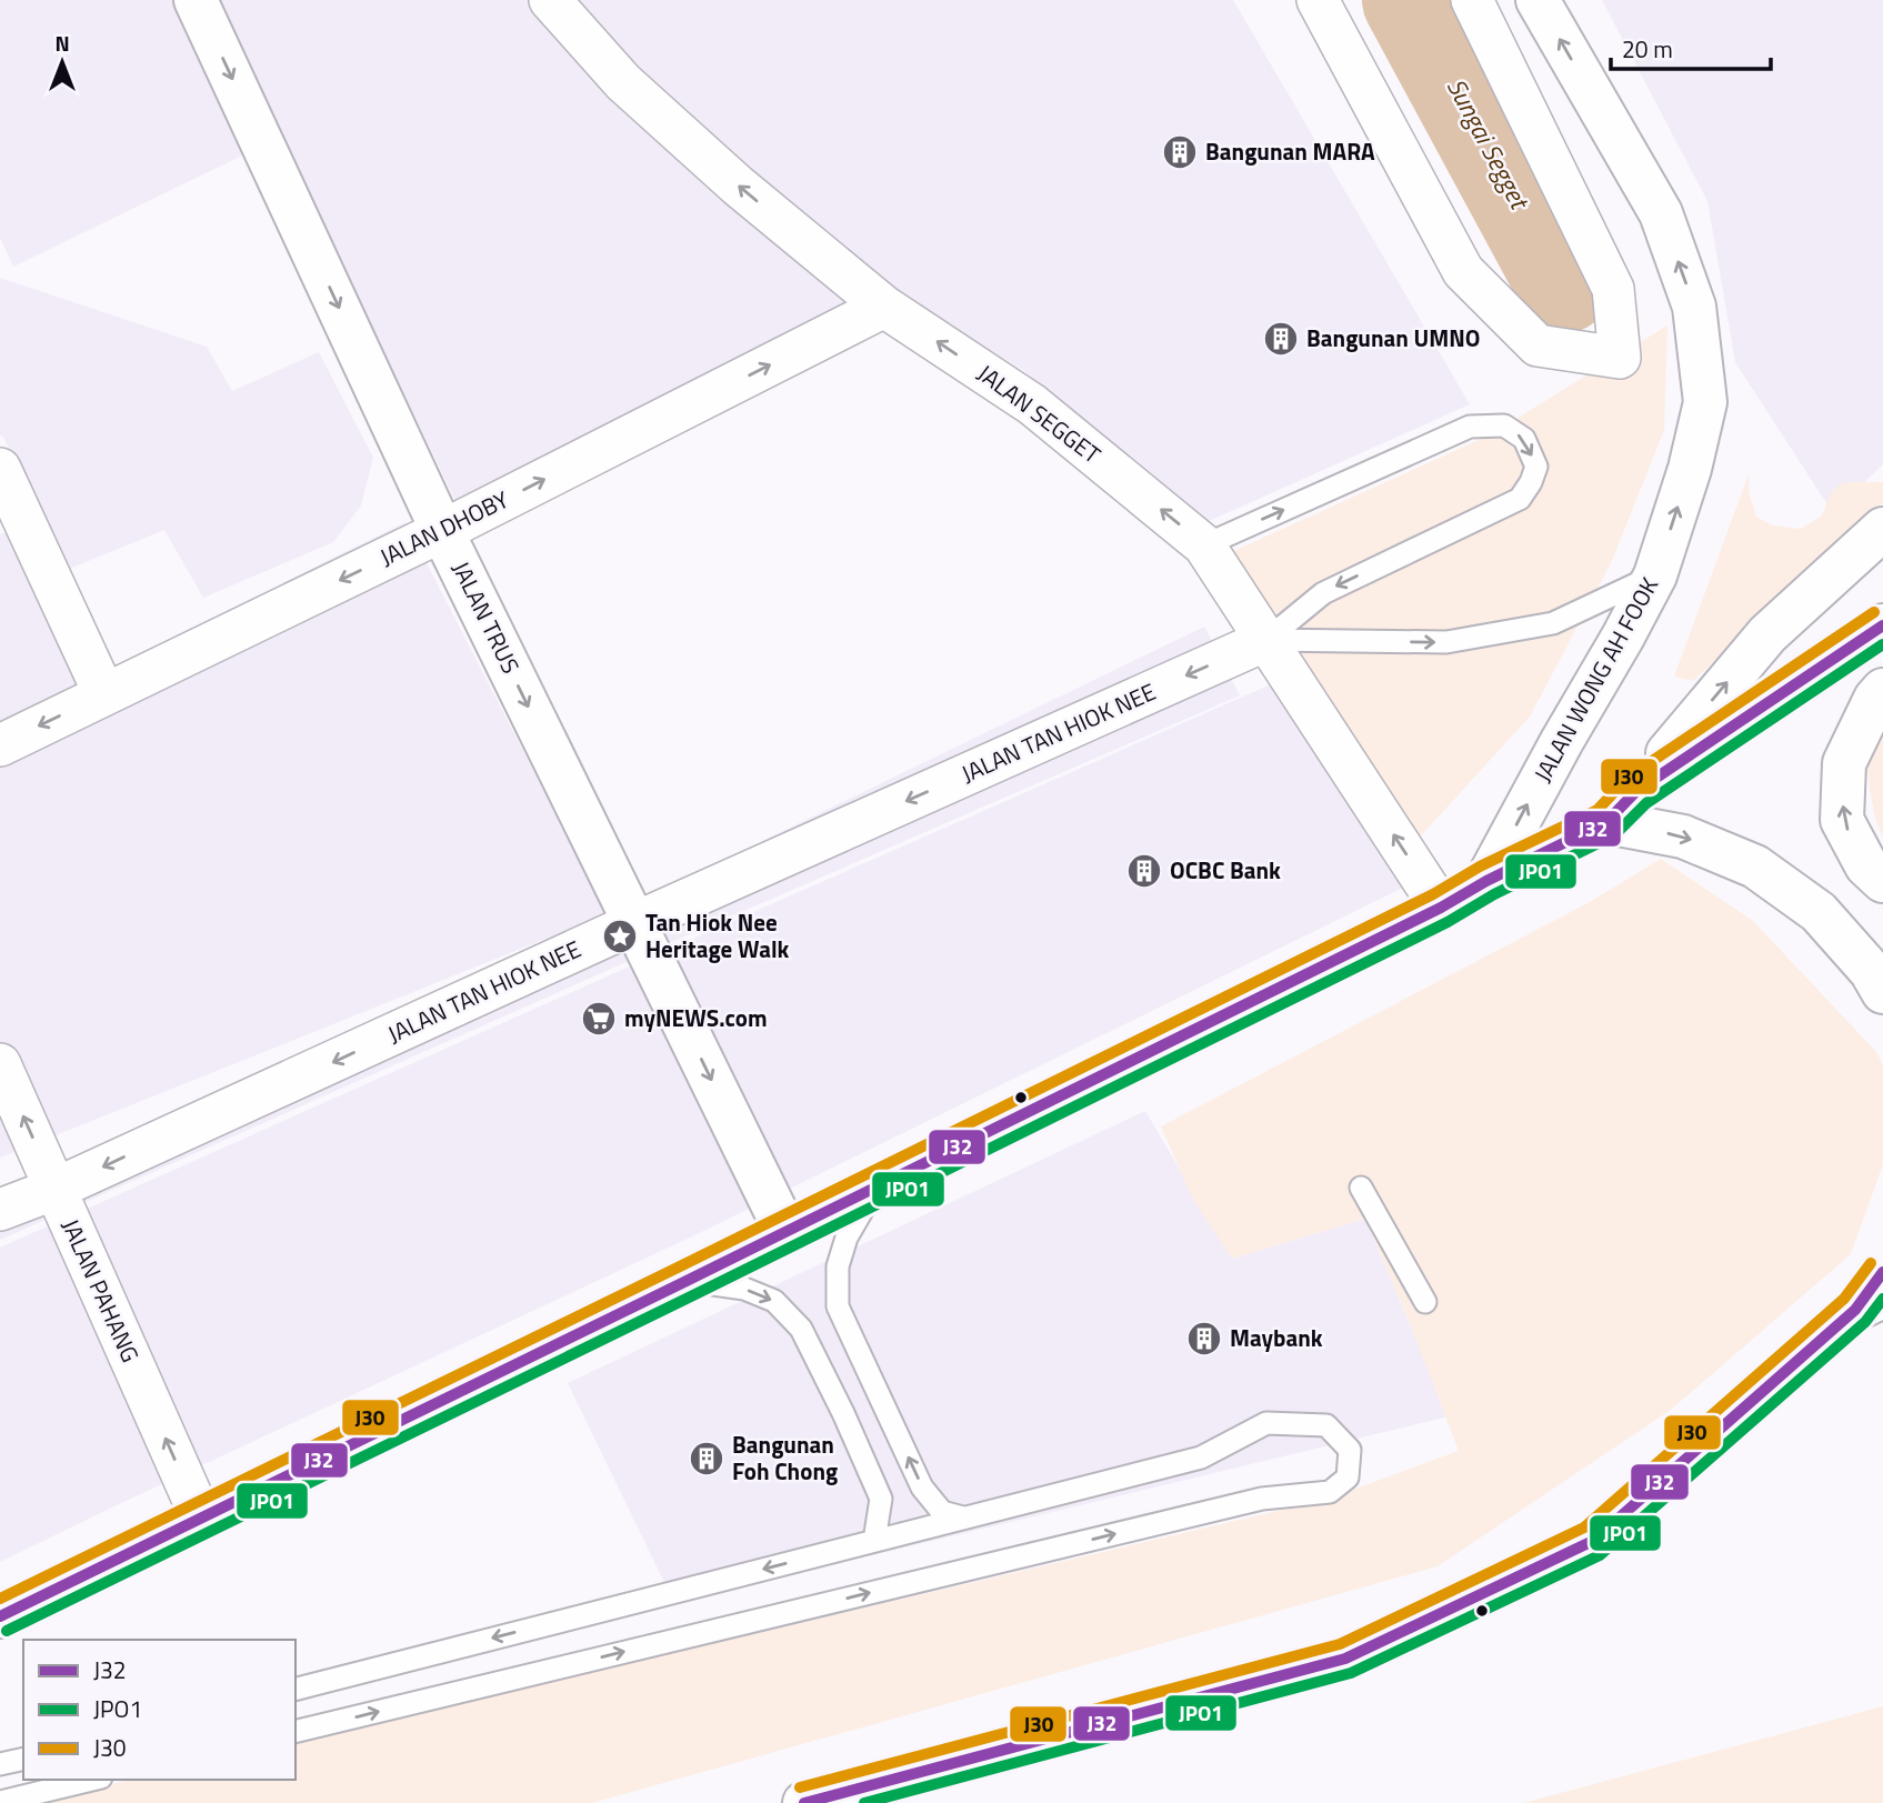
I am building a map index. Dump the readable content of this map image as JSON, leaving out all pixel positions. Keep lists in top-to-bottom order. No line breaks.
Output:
{"streets":{"main road":["JALAN TRUS","JALAN WONG AH FOOK"],"street":["JALAN SEGGET","JALAN DHOBY","JALAN TAN HIOK NEE","JALAN PAHANG"]},"crossings":[["JALAN SEGGET","JALAN DHOBY"],["JALAN SEGGET","JALAN TAN HIOK NEE"],["JALAN DHOBY","JALAN TRUS"],["JALAN TRUS","JALAN TAN HIOK NEE"],["JALAN TAN HIOK NEE","JALAN PAHANG"]],"one_way":["JALAN SEGGET","JALAN TRUS","JALAN WONG AH FOOK","JALAN TAN HIOK NEE","JALAN PAHANG"],"water":["Sungai Segget"],"places":{"building":["Bangunan MARA","Bangunan UMNO","OCBC Bank","Maybank","Bangunan Foh Chong"],"place":["Tan Hiok Nee Heritage Walk"],"supermarket":["myNEWS.com"]},"lines":["transit line J30","transit line J32","transit line JPO1"],"legend":["J32","JPO1","J30"],"scale_bar":"20 m","north":"top"}
